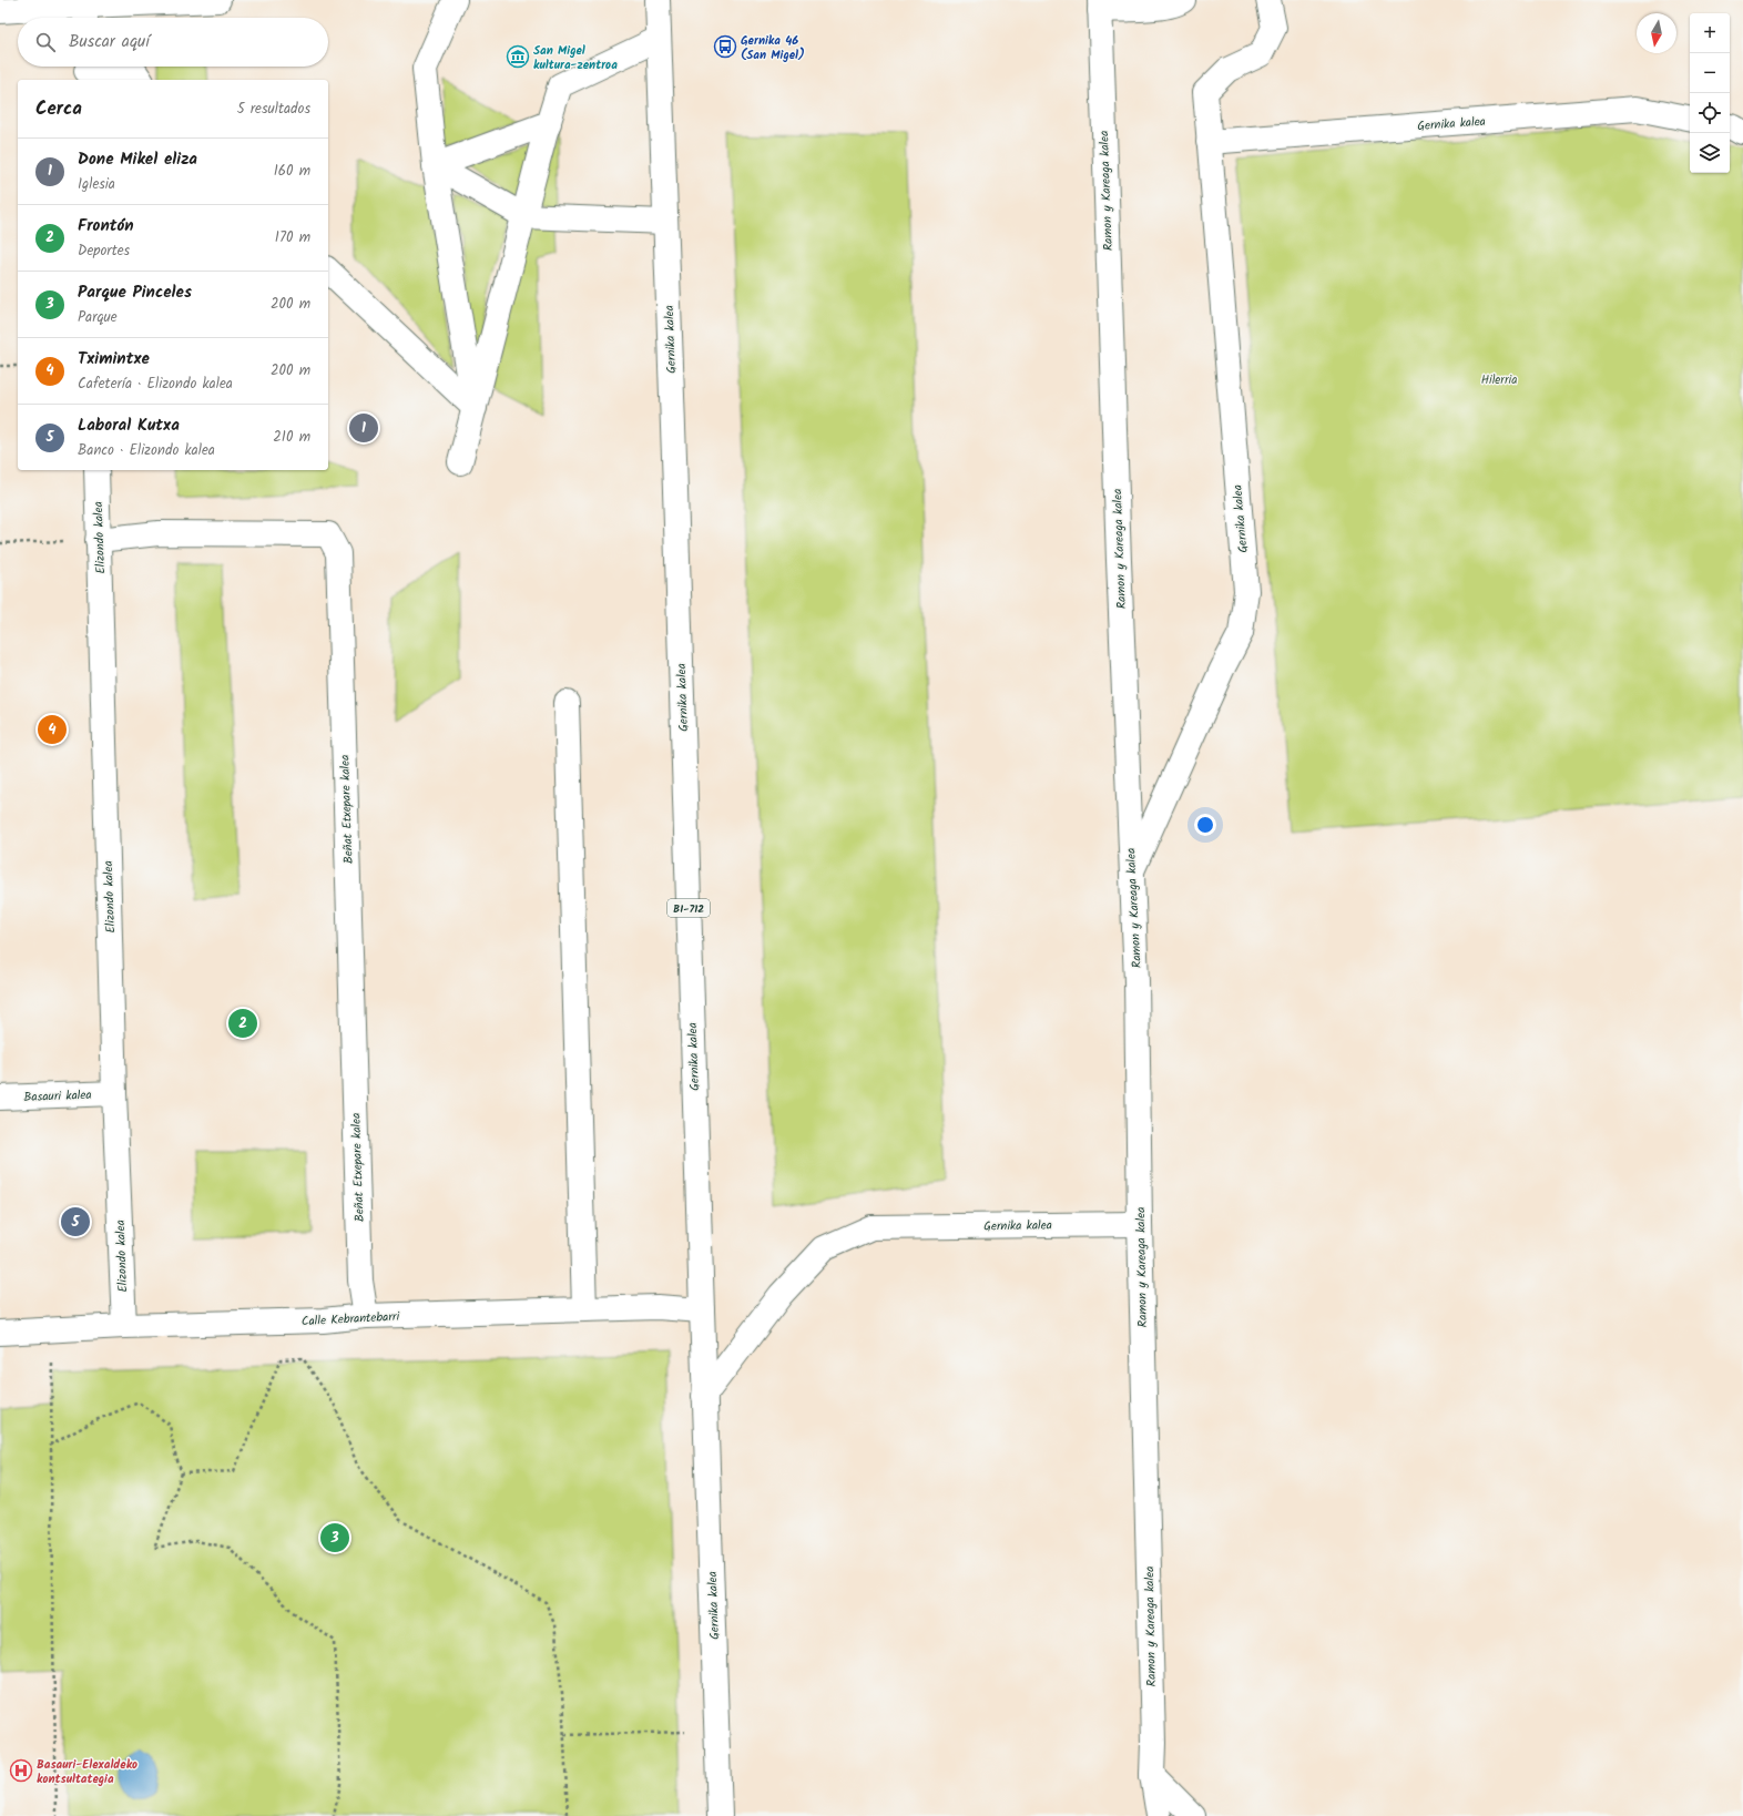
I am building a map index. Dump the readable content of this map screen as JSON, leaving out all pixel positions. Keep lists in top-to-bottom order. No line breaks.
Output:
{"streets":{"street":["Gernika kalea","Ramon y Kareaga kalea","Elizondo kalea","Beñat Etxepare kalea","BI-712","Basauri kalea","Calle Kebrantebarri"]},"crossings":[["Gernika kalea","Ramon y Kareaga kalea"],["Gernika kalea","Calle Kebrantebarri"],["Elizondo kalea","Beñat Etxepare kalea"],["Elizondo kalea","Basauri kalea"],["Elizondo kalea","Calle Kebrantebarri"],["Beñat Etxepare kalea","Calle Kebrantebarri"]],"parks":["Hilerria"],"places":{"bus stop":["Gernika 46 (San Migel)"],"museum":["San Migel kultura-zentroa"],"hospital":["Basauri-Elexaldeko kontsultategia"]},"north":"bottom","page":{"map_buttons":["+","−"],"search":"Buscar aquí","heading":["Cerca","5 resultados"],"list":[{"mark":"1","name":"Done Mikel eliza","note":"Iglesia","value":"160 m"},{"mark":"2","name":"Frontón","note":"Deportes","value":"170 m"},{"mark":"3","name":"Parque Pinceles","note":"Parque","value":"200 m"},{"mark":"4","name":"Tximintxe","note":"Cafetería · Elizondo kalea","value":"200 m"},{"mark":"5","name":"Laboral Kutxa","note":"Banco · Elizondo kalea","value":"210 m"}],"pins":["1","4","2","5","3"]}}
